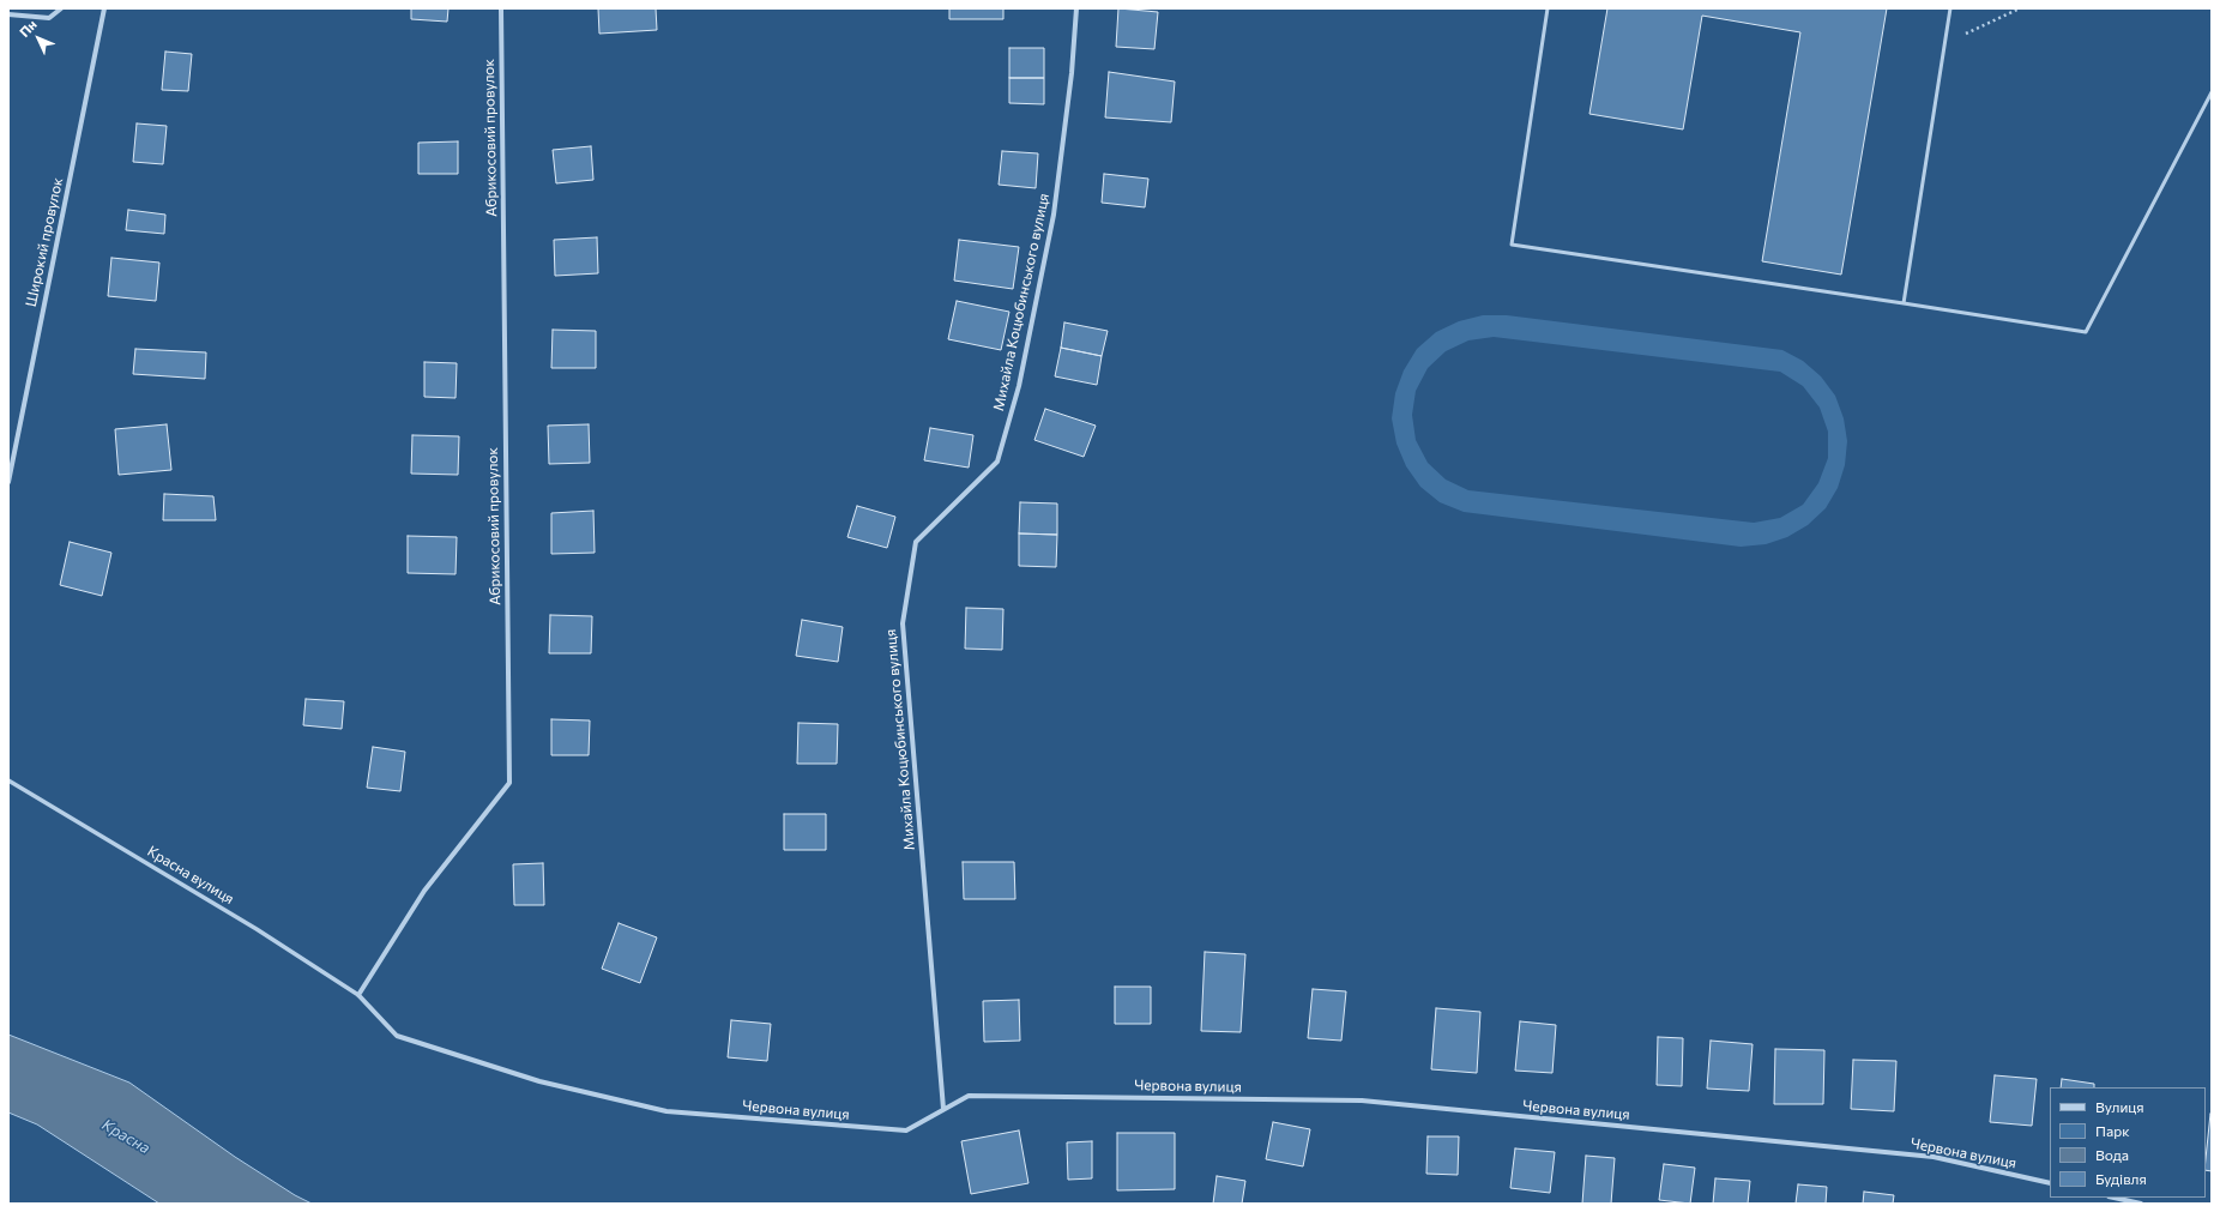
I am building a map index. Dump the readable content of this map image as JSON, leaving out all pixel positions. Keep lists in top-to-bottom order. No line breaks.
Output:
{"streets":{"street":["Абрикосовий провулок","Широкий провулок","Михайла Коцюбинського вулиця","Красна вулиця","Червона вулиця"]},"crossings":[["Абрикосовий провулок","Красна вулиця"],["Абрикосовий провулок","Червона вулиця"],["Михайла Коцюбинського вулиця","Червона вулиця"],["Красна вулиця","Червона вулиця"]],"water":["Красна"],"legend":["Вулиця","Парк","Вода","Будівля"],"north":"top left"}
